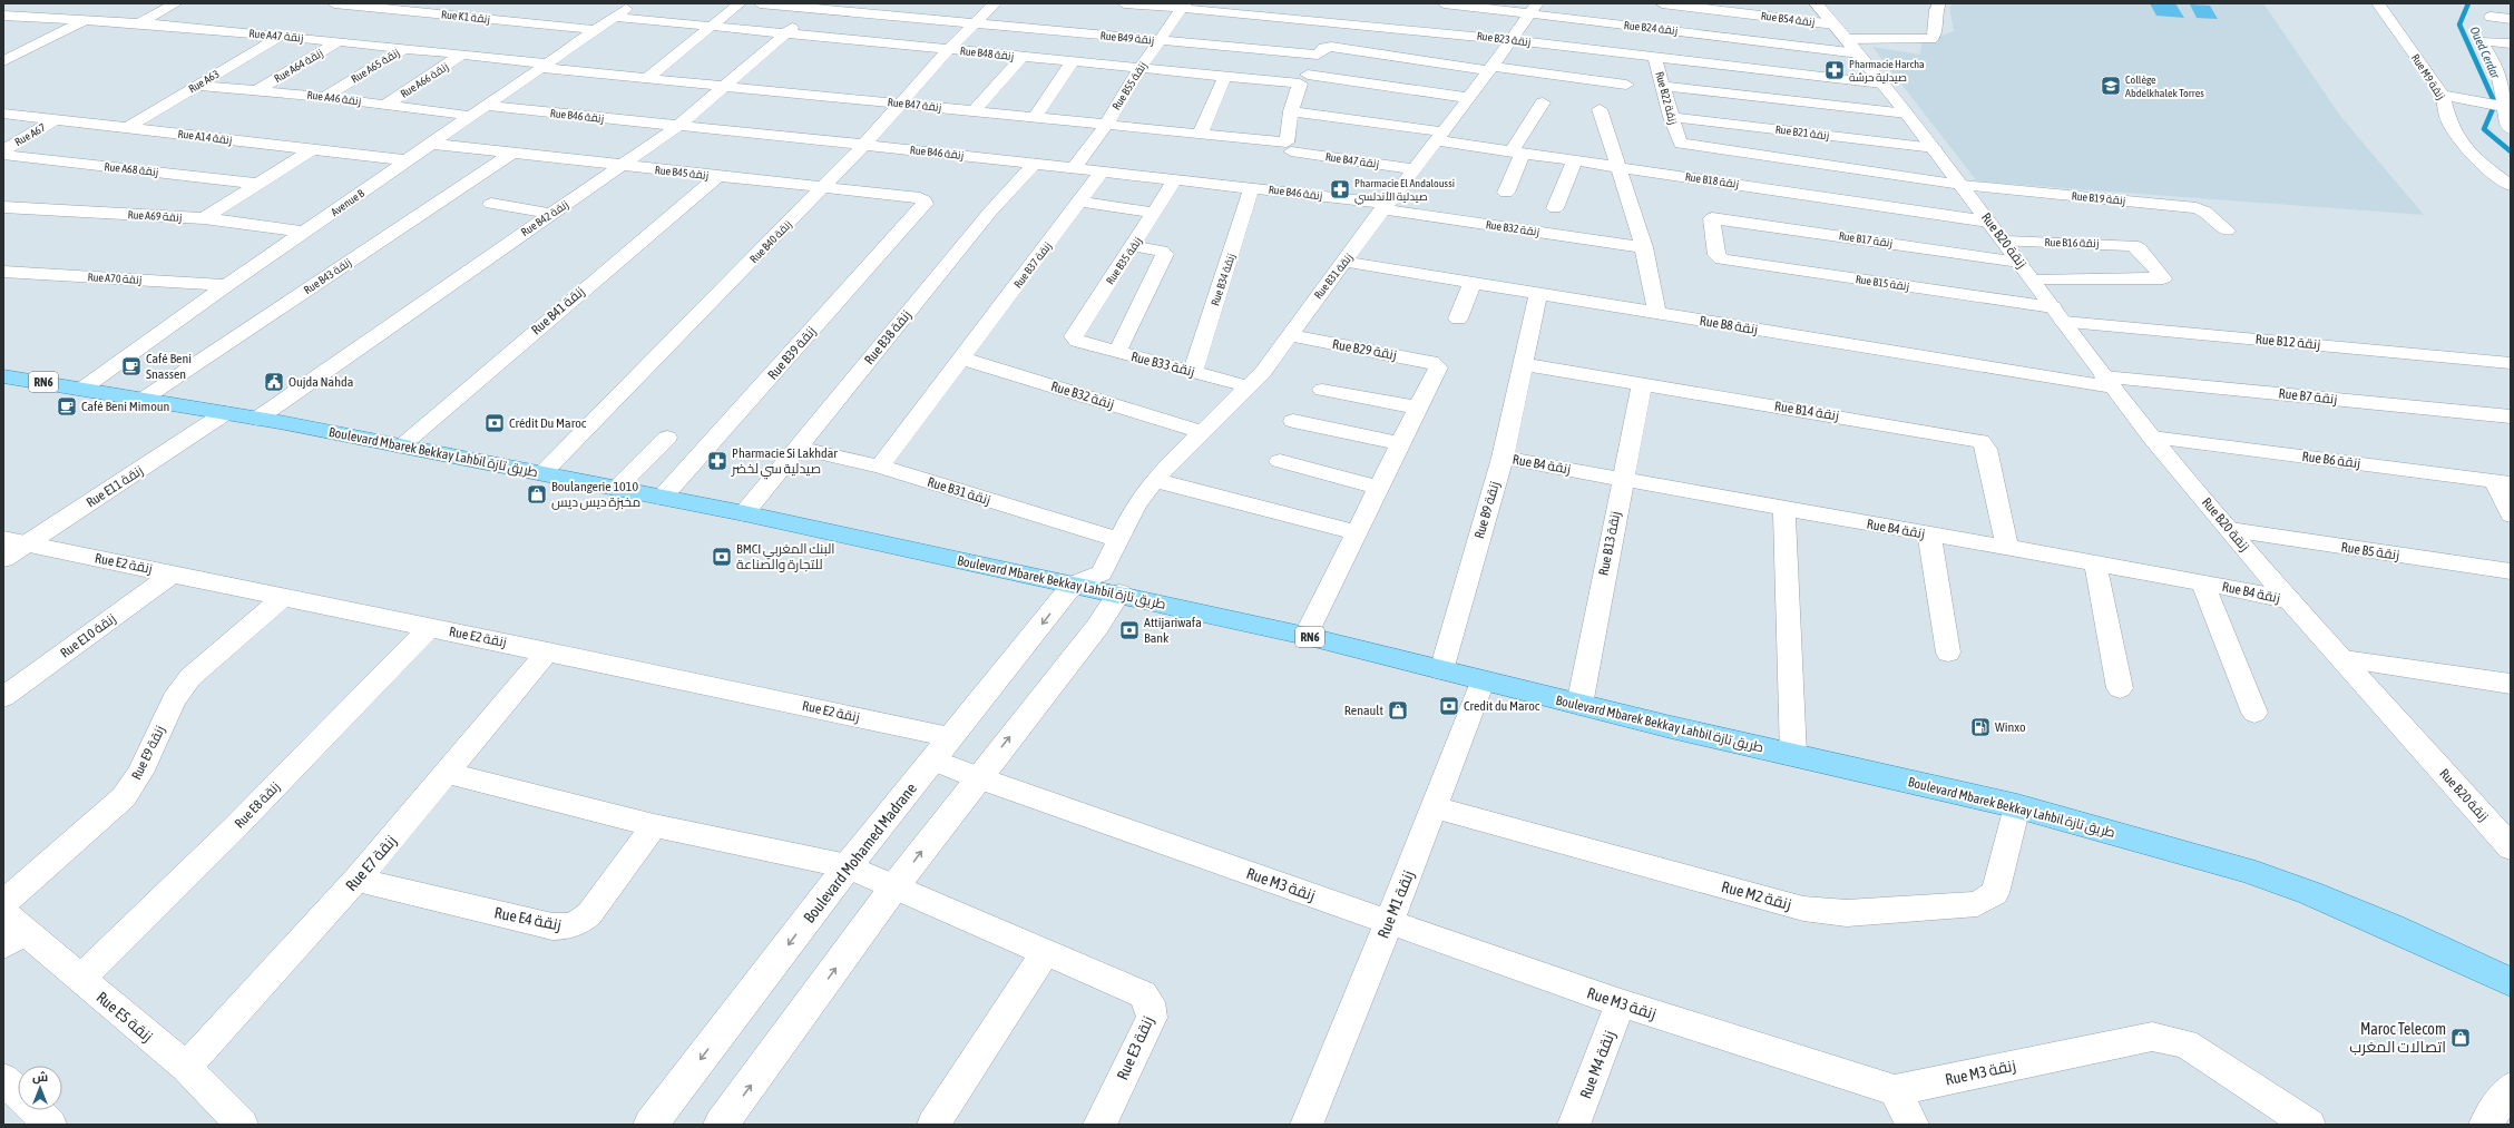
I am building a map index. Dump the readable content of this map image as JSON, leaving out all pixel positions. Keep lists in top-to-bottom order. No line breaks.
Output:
{"streets":{"main road":["RN6","Boulevard Mbarek Bekkay Lahbil طريق تازة"],"street":["Rue K1 زنقة","Rue B54 زنقة","Rue B24 زنقة","Rue A47 زنقة","Rue B49 زنقة","Rue B23 زنقة","Rue B48 زنقة","Rue A64 زنقة","Rue A65 زنقة","Rue M9 زنقة","Rue A66 زنقة","Rue A63","Rue B55 زنقة","Rue A46 زنقة","Rue B22 زنقة","Rue B47 زنقة","Rue B46 زنقة","Rue B21 زنقة","Rue A67","Rue A14 زنقة","Rue A68 زنقة","Rue B45 زنقة","Rue B18 زنقة","Rue B19 زنقة","Avenue B","Rue A69 زنقة","Rue B42 زنقة","Rue B32 زنقة","Rue B17 زنقة","Rue B20 زنقة","Rue B40 زنقة","Rue B16 زنقة","Rue B35 زنقة","Rue B37 زنقة","Rue B43 زنقة","Rue B31 زنقة","Rue A70 زنقة","Rue B34 زنقة","Rue B15 زنقة","Rue B41 زنقة","Rue B8 زنقة","Rue B38 زنقة","Rue B12 زنقة","Rue B29 زنقة","Rue B39 زنقة","Rue B33 زنقة","Rue B7 زنقة","Rue B14 زنقة","Rue B6 زنقة","Rue B4 زنقة","Rue E11 زنقة","Rue B9 زنقة","Rue B13 زنقة","Rue B5 زنقة","Rue E2 زنقة","Rue E10 زنقة","Rue E9 زنقة","Rue E8 زنقة","Boulevard Mohamed Madrane","Rue E7 زنقة","Rue M3 زنقة","Rue M2 زنقة","Rue M1 زنقة","Rue E4 زنقة","Rue E5 زنقة","Rue E3 زنقة","Rue M4 زنقة"]},"crossings":[["Rue K1 زنقة","Avenue B"],["Rue B54 زنقة","Rue B24 زنقة"],["Rue B54 زنقة","Rue B20 زنقة"],["Rue B24 زنقة","Rue B20 زنقة"],["Rue B24 زنقة","Rue B31 زنقة"],["Rue A47 زنقة","Rue A64 زنقة"],["Rue A47 زنقة","Rue A65 زنقة"],["Rue A47 زنقة","Rue A66 زنقة"],["Rue A47 زنقة","Rue A63"],["Rue A47 زنقة","Rue B47 زنقة"],["Rue A47 زنقة","Avenue B"],["Rue B49 زنقة","Rue B55 زنقة"],["Rue B49 زنقة","Rue B42 زنقة"],["Rue B49 زنقة","Rue B40 زنقة"],["Rue B49 زنقة","Rue B31 زنقة"],["Rue B23 زنقة","Rue B55 زنقة"],["Rue B23 زنقة","Rue B22 زنقة"],["Rue B23 زنقة","Rue B20 زنقة"],["Rue B23 زنقة","Rue B31 زنقة"],["Rue B48 زنقة","Rue B55 زنقة"],["Rue B48 زنقة","Rue B47 زنقة"],["Rue B48 زنقة","Rue B18 زنقة"],["Rue B48 زنقة","Avenue B"],["Rue B48 زنقة","Rue B42 زنقة"],["Rue B48 زنقة","Rue B40 زنقة"],["Rue A64 زنقة","Rue A46 زنقة"],["Rue A65 زنقة","Rue A46 زنقة"],["Rue A66 زنقة","Rue A46 زنقة"],["Rue A63","Rue A46 زنقة"],["Rue A63","Rue A14 زنقة"],["Rue B55 زنقة","Rue B47 زنقة"],["Rue B55 زنقة","Rue B46 زنقة"],["Rue A46 زنقة","Rue B46 زنقة"],["Rue A46 زنقة","Avenue B"],["Rue B22 زنقة","Rue B21 زنقة"],["Rue B22 زنقة","Rue B19 زنقة"],["Rue B22 زنقة","Rue B20 زنقة"],["Rue B47 زنقة","Avenue B"],["Rue B47 زنقة","Rue B42 زنقة"],["Rue B47 زنقة","Rue B40 زنقة"],["Rue B47 زنقة","Rue B31 زنقة"],["Rue B46 زنقة","Avenue B"],["Rue B46 زنقة","Rue B42 زنقة"],["Rue B46 زنقة","Rue B32 زنقة"],["Rue B46 زنقة","Rue B40 زنقة"],["Rue B46 زنقة","Rue B35 زنقة"],["Rue B46 زنقة","Rue B37 زنقة"],["Rue B46 زنقة","Rue B31 زنقة"],["Rue B46 زنقة","Rue B34 زنقة"],["Rue B46 زنقة","Rue B38 زنقة"],["Rue B21 زنقة","Rue B20 زنقة"],["Rue A67","Rue A14 زنقة"],["Rue A14 زنقة","Avenue B"],["Rue B45 زنقة","Avenue B"],["Rue B45 زنقة","Rue B42 زنقة"],["Rue B45 زنقة","Rue B40 زنقة"],["Rue B45 زنقة","Rue B43 زنقة"],["Rue B45 زنقة","Rue B41 زنقة"],["Rue B45 زنقة","Rue B39 زنقة"],["Rue B18 زنقة","Rue B20 زنقة"],["Rue B18 زنقة","Rue B31 زنقة"],["Rue B19 زنقة","Rue B20 زنقة"],["Avenue B","Rue A69 زنقة"],["Avenue B","Rue A70 زنقة"],["Avenue B","Boulevard Mbarek Bekkay Lahbil طريق تازة"],["Rue B42 زنقة","Boulevard Mbarek Bekkay Lahbil طريق تازة"],["Rue B32 زنقة","Rue B37 زنقة"],["Rue B32 زنقة","Rue B31 زنقة"],["Rue B17 زنقة","Rue B20 زنقة"],["Rue B17 زنقة","Rue B15 زنقة"],["Rue B20 زنقة","Rue B16 زنقة"],["Rue B20 زنقة","Rue B15 زنقة"],["Rue B20 زنقة","Rue B8 زنقة"],["Rue B20 زنقة","Rue B12 زنقة"],["Rue B20 زنقة","Rue B7 زنقة"],["Rue B20 زنقة","Rue B6 زنقة"],["Rue B20 زنقة","Rue B4 زنقة"],["Rue B20 زنقة","Rue B5 زنقة"],["Rue B40 زنقة","Boulevard Mbarek Bekkay Lahbil طريق تازة"],["Rue B35 زنقة","Rue B33 زنقة"],["Rue B37 زنقة","Rue B31 زنقة"],["Rue B43 زنقة","Boulevard Mbarek Bekkay Lahbil طريق تازة"],["Rue B31 زنقة","Rue B8 زنقة"],["Rue B31 زنقة","Rue B38 زنقة"],["Rue B31 زنقة","Rue B29 زنقة"],["Rue B31 زنقة","Rue B33 زنقة"],["Rue B31 زنقة","Boulevard Mbarek Bekkay Lahbil طريق تازة"],["Rue B34 زنقة","Rue B33 زنقة"],["Rue B15 زنقة","Rue B12 زنقة"],["Rue B41 زنقة","Boulevard Mbarek Bekkay Lahbil طريق تازة"],["Rue B8 زنقة","Rue B7 زنقة"],["Rue B8 زنقة","Rue B9 زنقة"],["Rue B38 زنقة","Boulevard Mbarek Bekkay Lahbil طريق تازة"],["Rue B39 زنقة","Boulevard Mbarek Bekkay Lahbil طريق تازة"],["Rue B14 زنقة","Rue B4 زنقة"],["Rue B14 زنقة","Rue B9 زنقة"],["Rue B14 زنقة","Rue B13 زنقة"],["Boulevard Mbarek Bekkay Lahbil طريق تازة","Rue E11 زنقة"],["Boulevard Mbarek Bekkay Lahbil طريق تازة","Rue B9 زنقة"],["Boulevard Mbarek Bekkay Lahbil طريق تازة","Rue B13 زنقة"],["Boulevard Mbarek Bekkay Lahbil طريق تازة","Boulevard Mohamed Madrane"],["Boulevard Mbarek Bekkay Lahbil طريق تازة","Rue M2 زنقة"],["Boulevard Mbarek Bekkay Lahbil طريق تازة","Rue M1 زنقة"],["Rue B4 زنقة","Rue B9 زنقة"],["Rue B4 زنقة","Rue B13 زنقة"],["Rue E11 زنقة","Rue E2 زنقة"],["Rue E2 زنقة","Rue E10 زنقة"],["Rue E2 زنقة","Rue E9 زنقة"],["Rue E2 زنقة","Rue E8 زنقة"],["Rue E2 زنقة","Boulevard Mohamed Madrane"],["Rue E2 زنقة","Rue E7 زنقة"],["Rue E2 زنقة","Rue M3 زنقة"],["Rue E8 زنقة","Rue E5 زنقة"],["Boulevard Mohamed Madrane","Rue M3 زنقة"],["Rue E7 زنقة","Rue E4 زنقة"],["Rue E7 زنقة","Rue E5 زنقة"],["Rue M3 زنقة","Rue M1 زنقة"],["Rue M3 زنقة","Rue M4 زنقة"],["Rue M2 زنقة","Rue M1 زنقة"]],"water":["Oued Cerdar"],"places":{"pharmacy":["Pharmacie Harcha صيدلية حرشة","Pharmacie El Andaloussi صيدلية الأندلسي","Pharmacie Si Lakhdar صيدلية سي لخضر"],"school or university":["Collège Abdelkhalek Torres"],"cafe":["Café Beni Snassen","Café Beni Mimoun"],"public building":["Oujda Nahda"],"bank":["Crédit Du Maroc","BMCI البنك المغربي للتجارة والصناعة","Attijariwafa Bank","Credit du Maroc"],"shop":["Boulangerie 1010 مخبزة ديس ديس","Renault","Maroc Telecom اتصالات المغرب"],"fuel station":["Winxo"]},"north":"top"}
